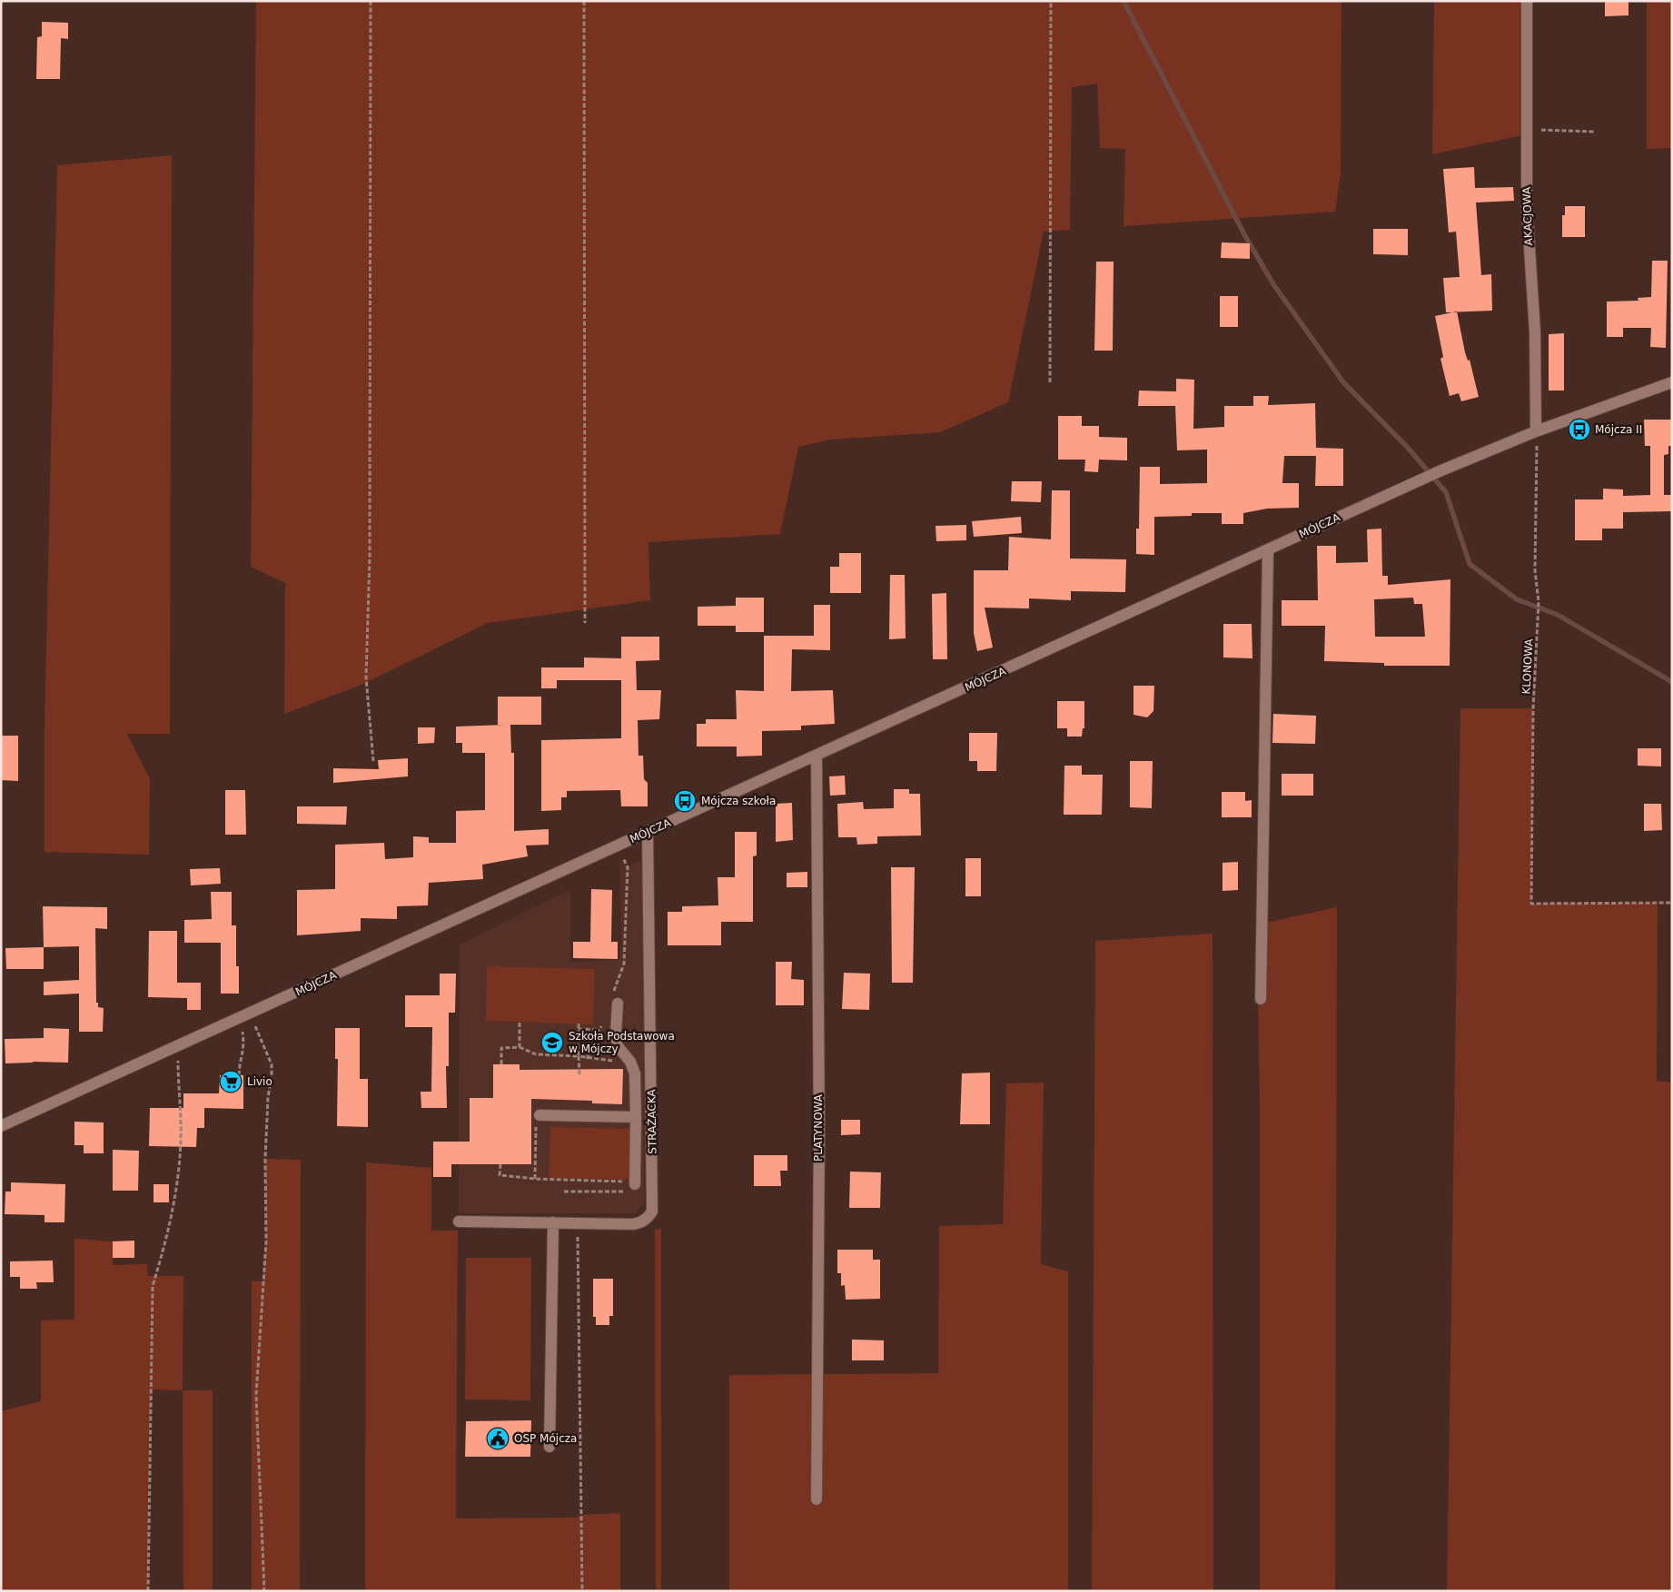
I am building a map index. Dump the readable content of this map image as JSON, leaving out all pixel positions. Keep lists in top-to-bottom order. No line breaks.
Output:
{"streets":{"street":["AKACJOWA","MÓJCZA","STRAŻACKA","PLATYNOWA"],"path":["KLONOWA"]},"crossings":[["AKACJOWA","MÓJCZA"],["AKACJOWA","KLONOWA"],["MÓJCZA","KLONOWA"],["MÓJCZA","STRAŻACKA"],["MÓJCZA","PLATYNOWA"]],"places":{"bus stop":["Mójcza II","Mójcza szkoła"],"school or university":["Szkoła Podstawowa w Mójczy"],"supermarket":["Livio"],"public building":["OSP Mójcza"]}}
